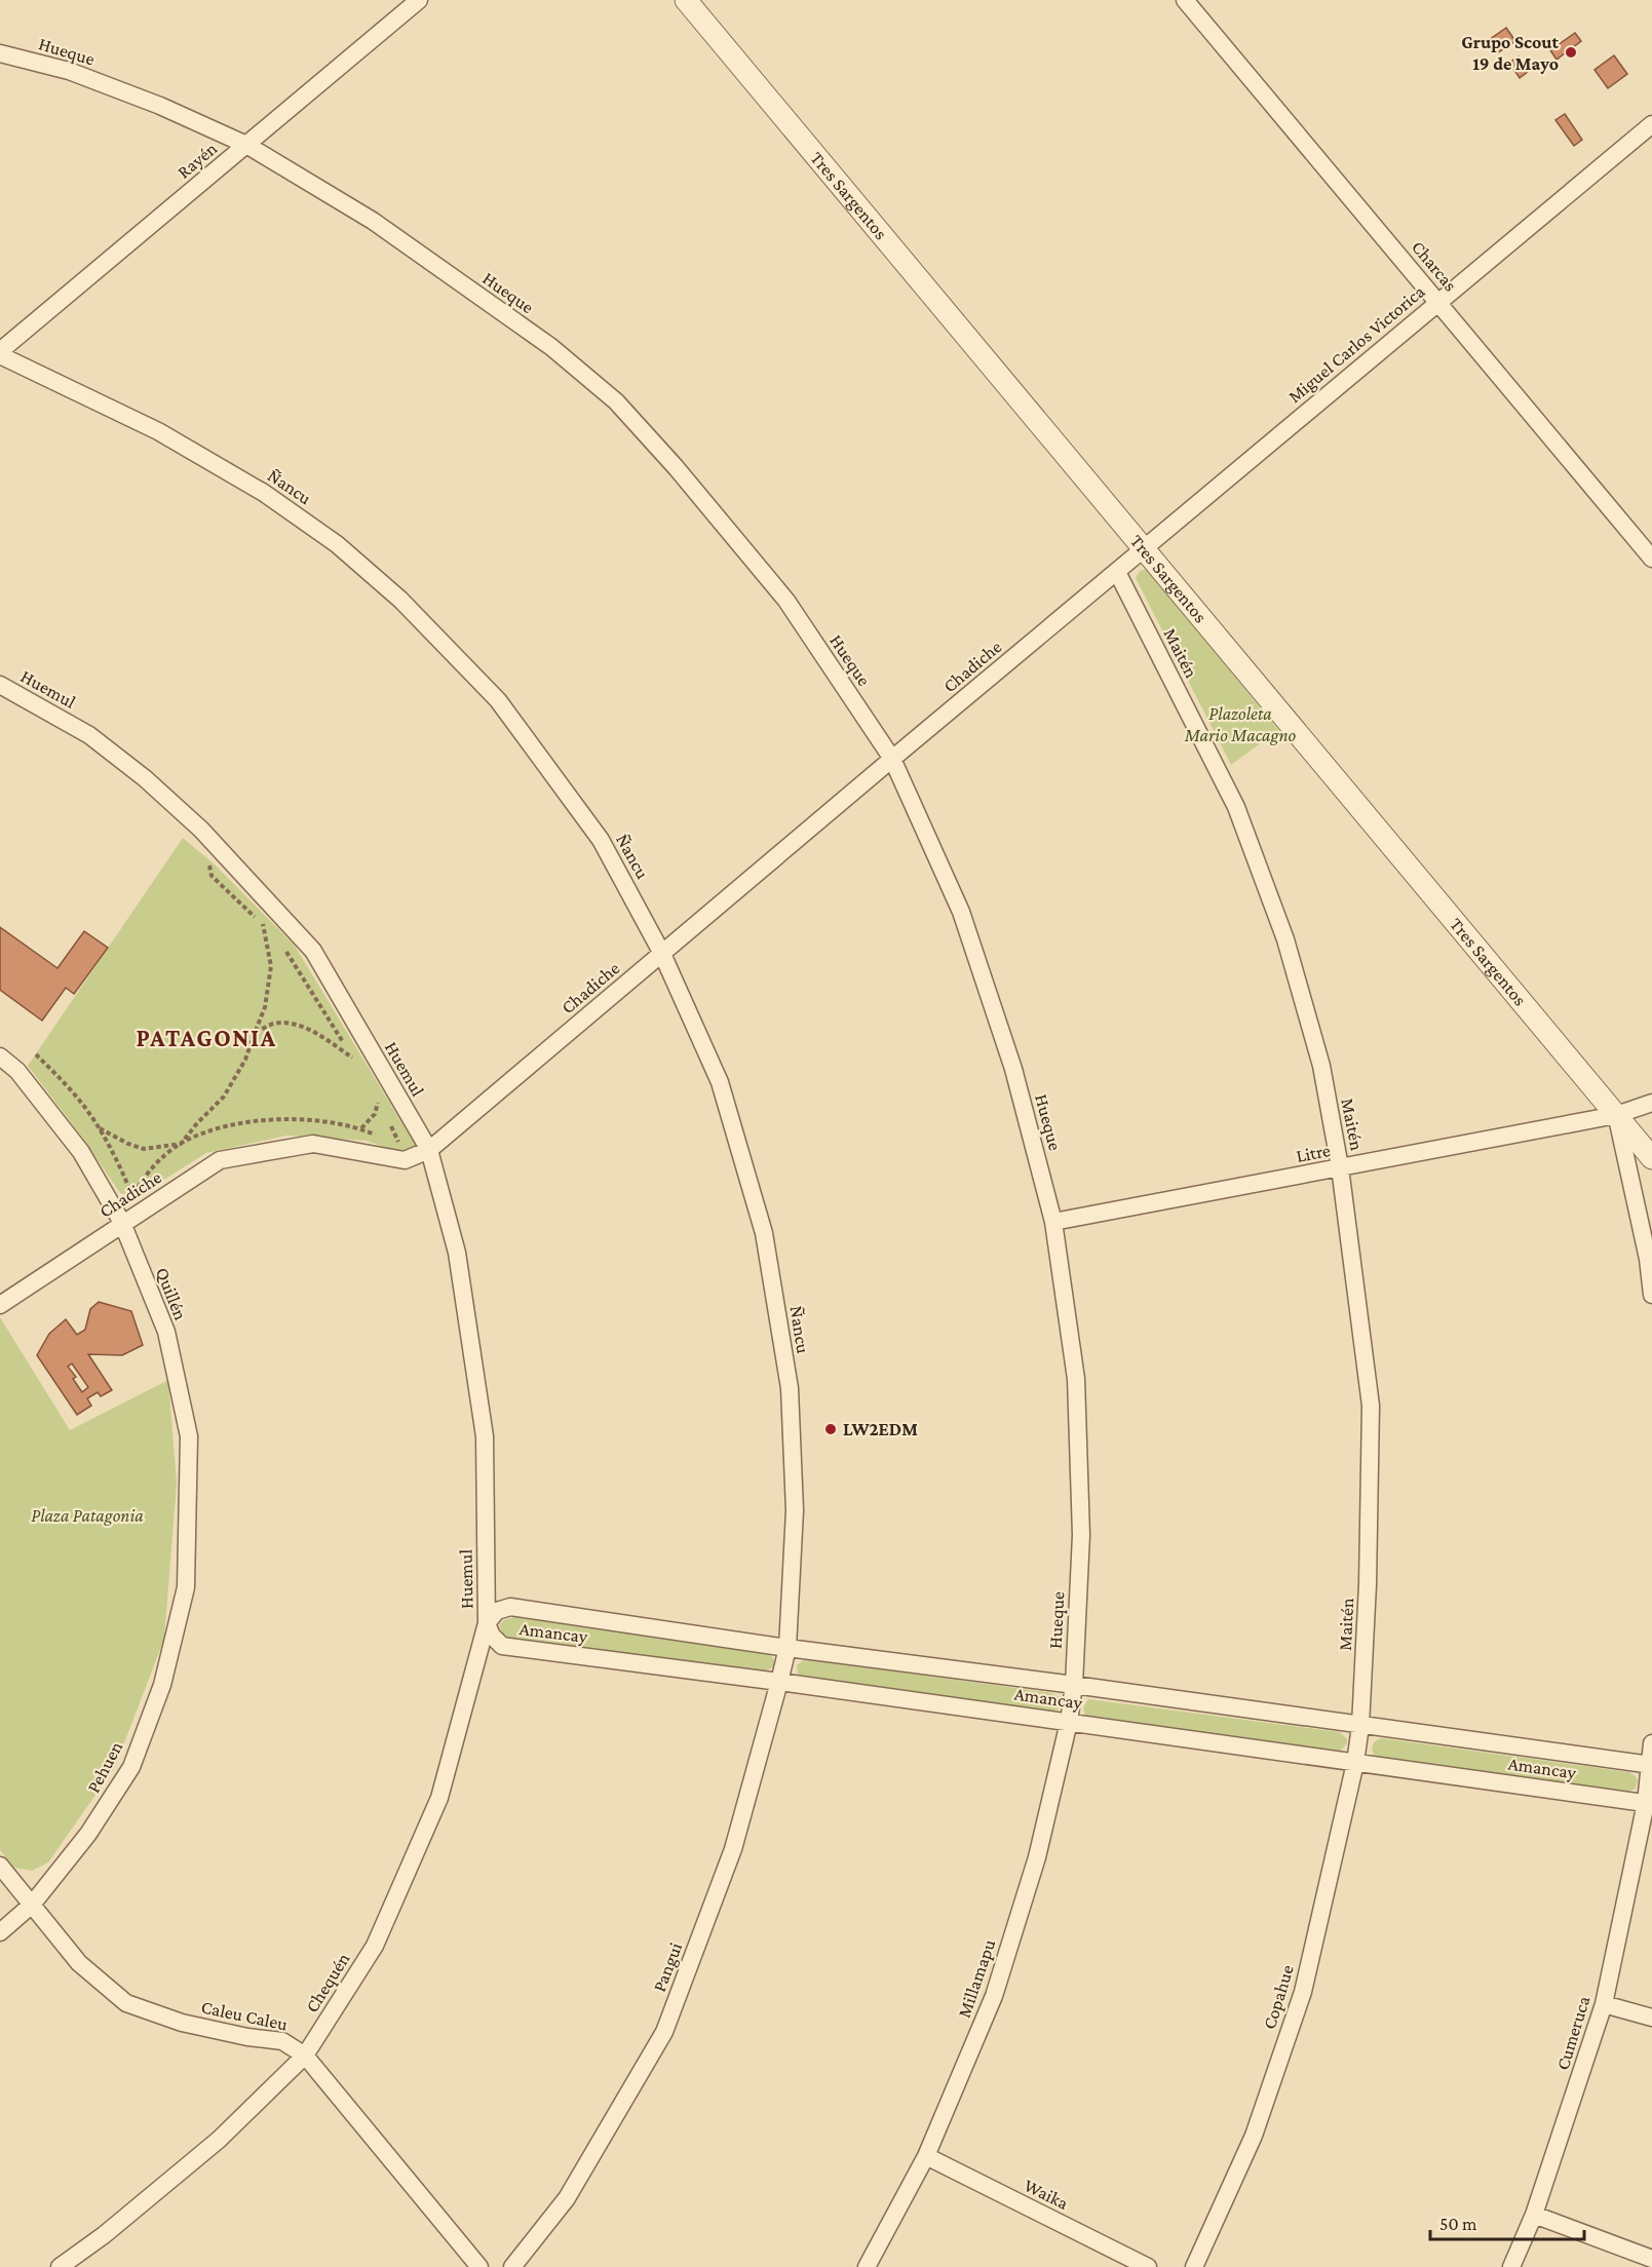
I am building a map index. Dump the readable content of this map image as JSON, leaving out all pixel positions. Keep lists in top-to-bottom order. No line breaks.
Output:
{"streets":{"street":["Hueque","Rayén","Tres Sargentos","Charcas","Miguel Carlos Victorica","Ñancu","Maitén","Chadiche","Huemul","Litre","Quillén","Amancay","Pehuen","Pangui","Millamapu","Chequén","Copahue","Caleu Caleu","Cumeruca","Waika"]},"crossings":[["Hueque","Rayén"],["Hueque","Chadiche"],["Hueque","Litre"],["Hueque","Amancay"],["Hueque","Millamapu"],["Rayén","Ñancu"],["Tres Sargentos","Miguel Carlos Victorica"],["Tres Sargentos","Chadiche"],["Tres Sargentos","Litre"],["Charcas","Miguel Carlos Victorica"],["Miguel Carlos Victorica","Chadiche"],["Ñancu","Chadiche"],["Ñancu","Amancay"],["Ñancu","Pangui"],["Maitén","Chadiche"],["Maitén","Litre"],["Maitén","Amancay"],["Maitén","Copahue"],["Chadiche","Huemul"],["Chadiche","Quillén"],["Huemul","Amancay"],["Huemul","Chequén"],["Quillén","Pehuen"],["Amancay","Pangui"],["Amancay","Millamapu"],["Amancay","Chequén"],["Amancay","Copahue"],["Amancay","Cumeruca"],["Pehuen","Caleu Caleu"],["Millamapu","Waika"],["Chequén","Caleu Caleu"]],"districts":["PATAGONIA"],"parks":["Plazoleta Mario Macagno","Plaza Patagonia"],"places":["Grupo Scout 19 de Mayo","LW2EDM"],"scale_bar":"50 m"}
